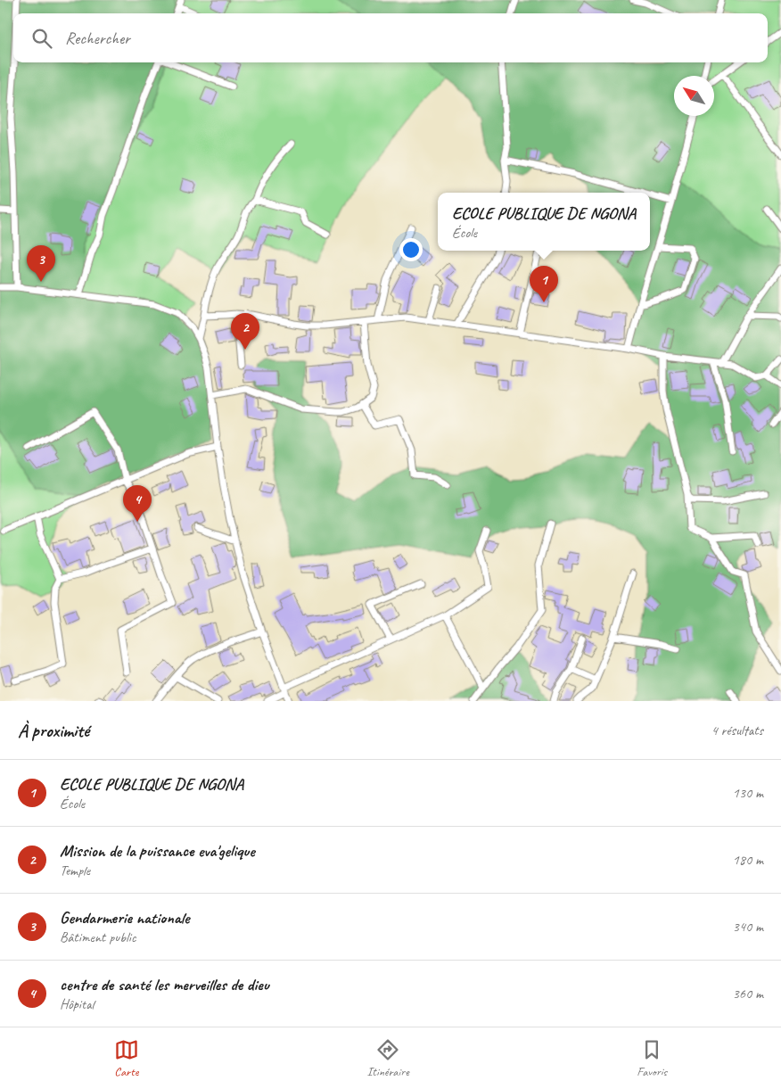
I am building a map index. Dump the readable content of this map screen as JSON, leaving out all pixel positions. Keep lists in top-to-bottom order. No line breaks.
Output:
{"north":"top left","page":{"search":"Rechercher","popup":["ECOLE PUBLIQUE DE NGONA","École"],"pins":["3","1","2","4"],"heading":["À proximité","4 résultats"],"list":[{"mark":"1","name":"ECOLE PUBLIQUE DE NGONA","note":"École","value":"130 m"},{"mark":"2","name":"Mission de la puissance eva'gelique","note":"Temple","value":"180 m"},{"mark":"3","name":"Gendarmerie nationale","note":"Bâtiment public","value":"340 m"},{"mark":"4","name":"centre de santé les merveilles de dieu","note":"Hôpital","value":"360 m"}],"nav":["Carte","Itinéraire","Favoris"]}}
